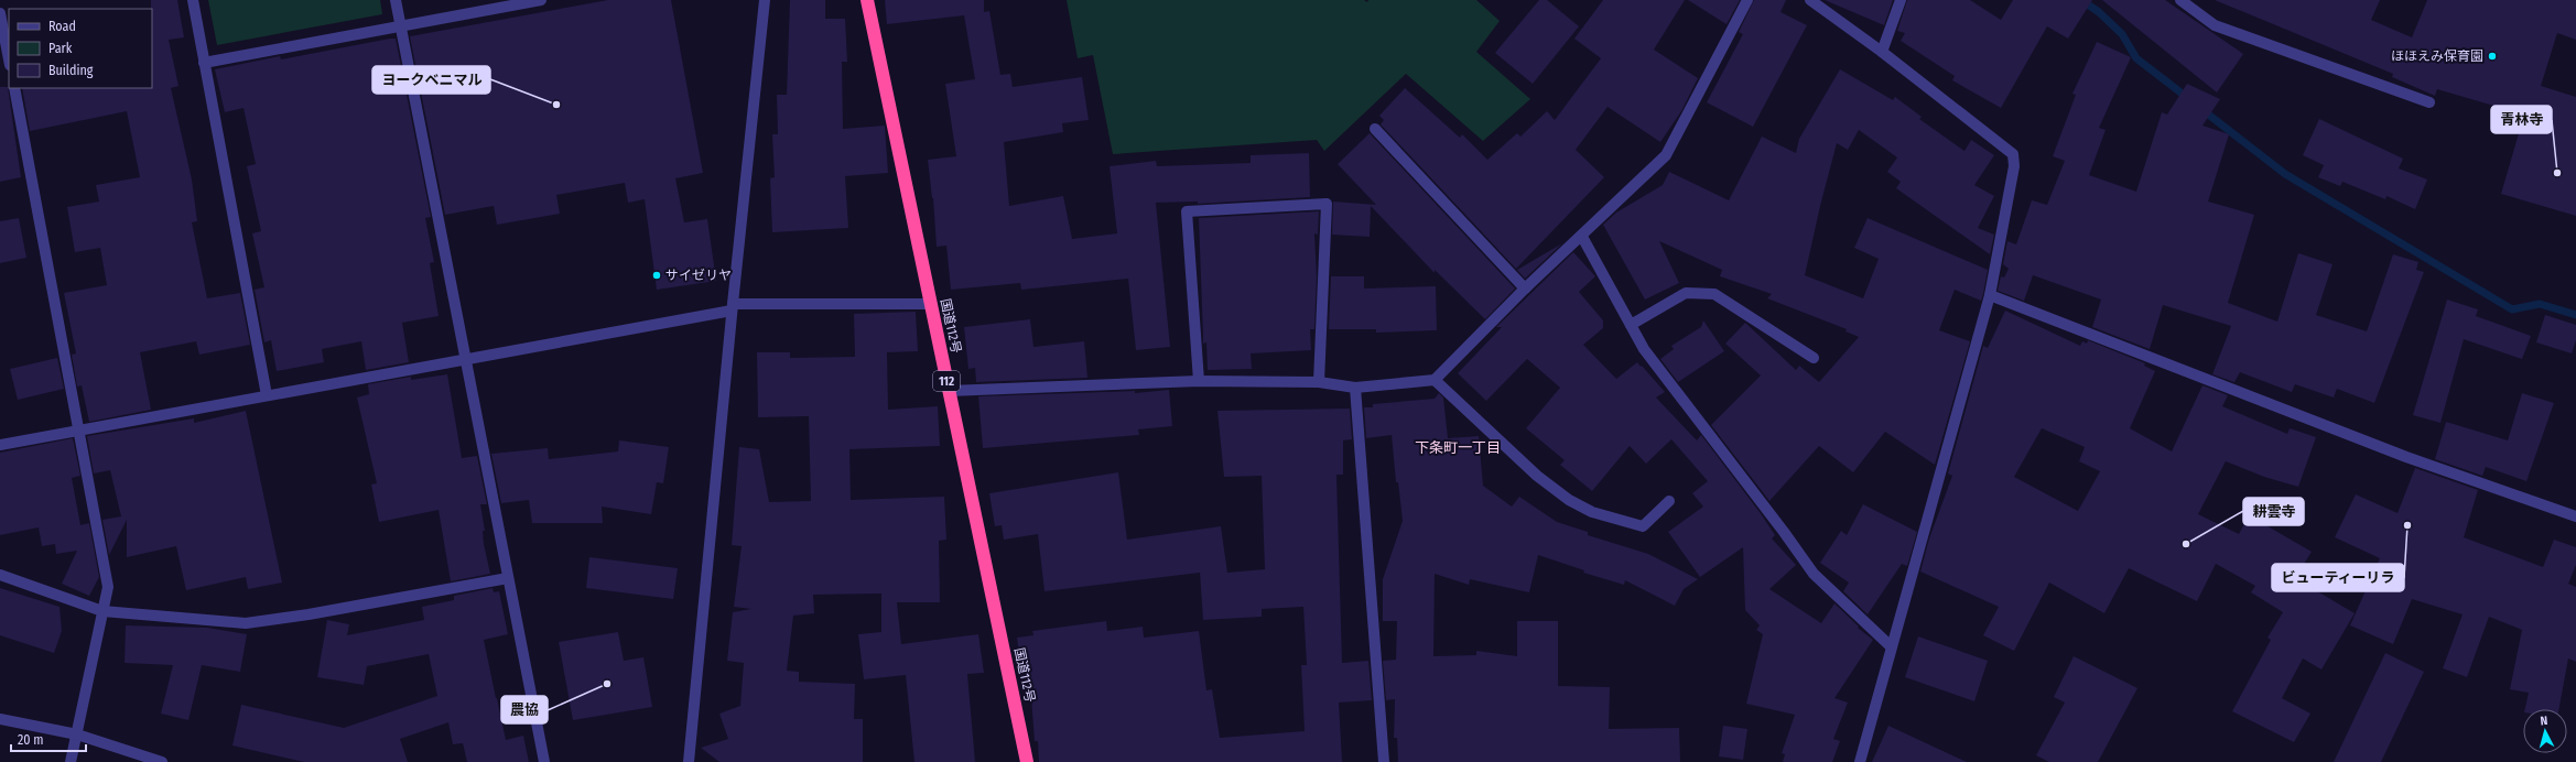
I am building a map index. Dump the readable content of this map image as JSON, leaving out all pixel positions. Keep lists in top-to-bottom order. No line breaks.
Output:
{"streets":{"highway":["国道112号","112"]},"districts":["下条町一丁目"],"places":["ほほえみ保育園","ヨークベニマル","青林寺","サイゼリヤ","ビューティーリラ","耕雲寺","農協"],"legend":["Road","Park","Building"],"scale_bar":"20 m","north":"top"}
